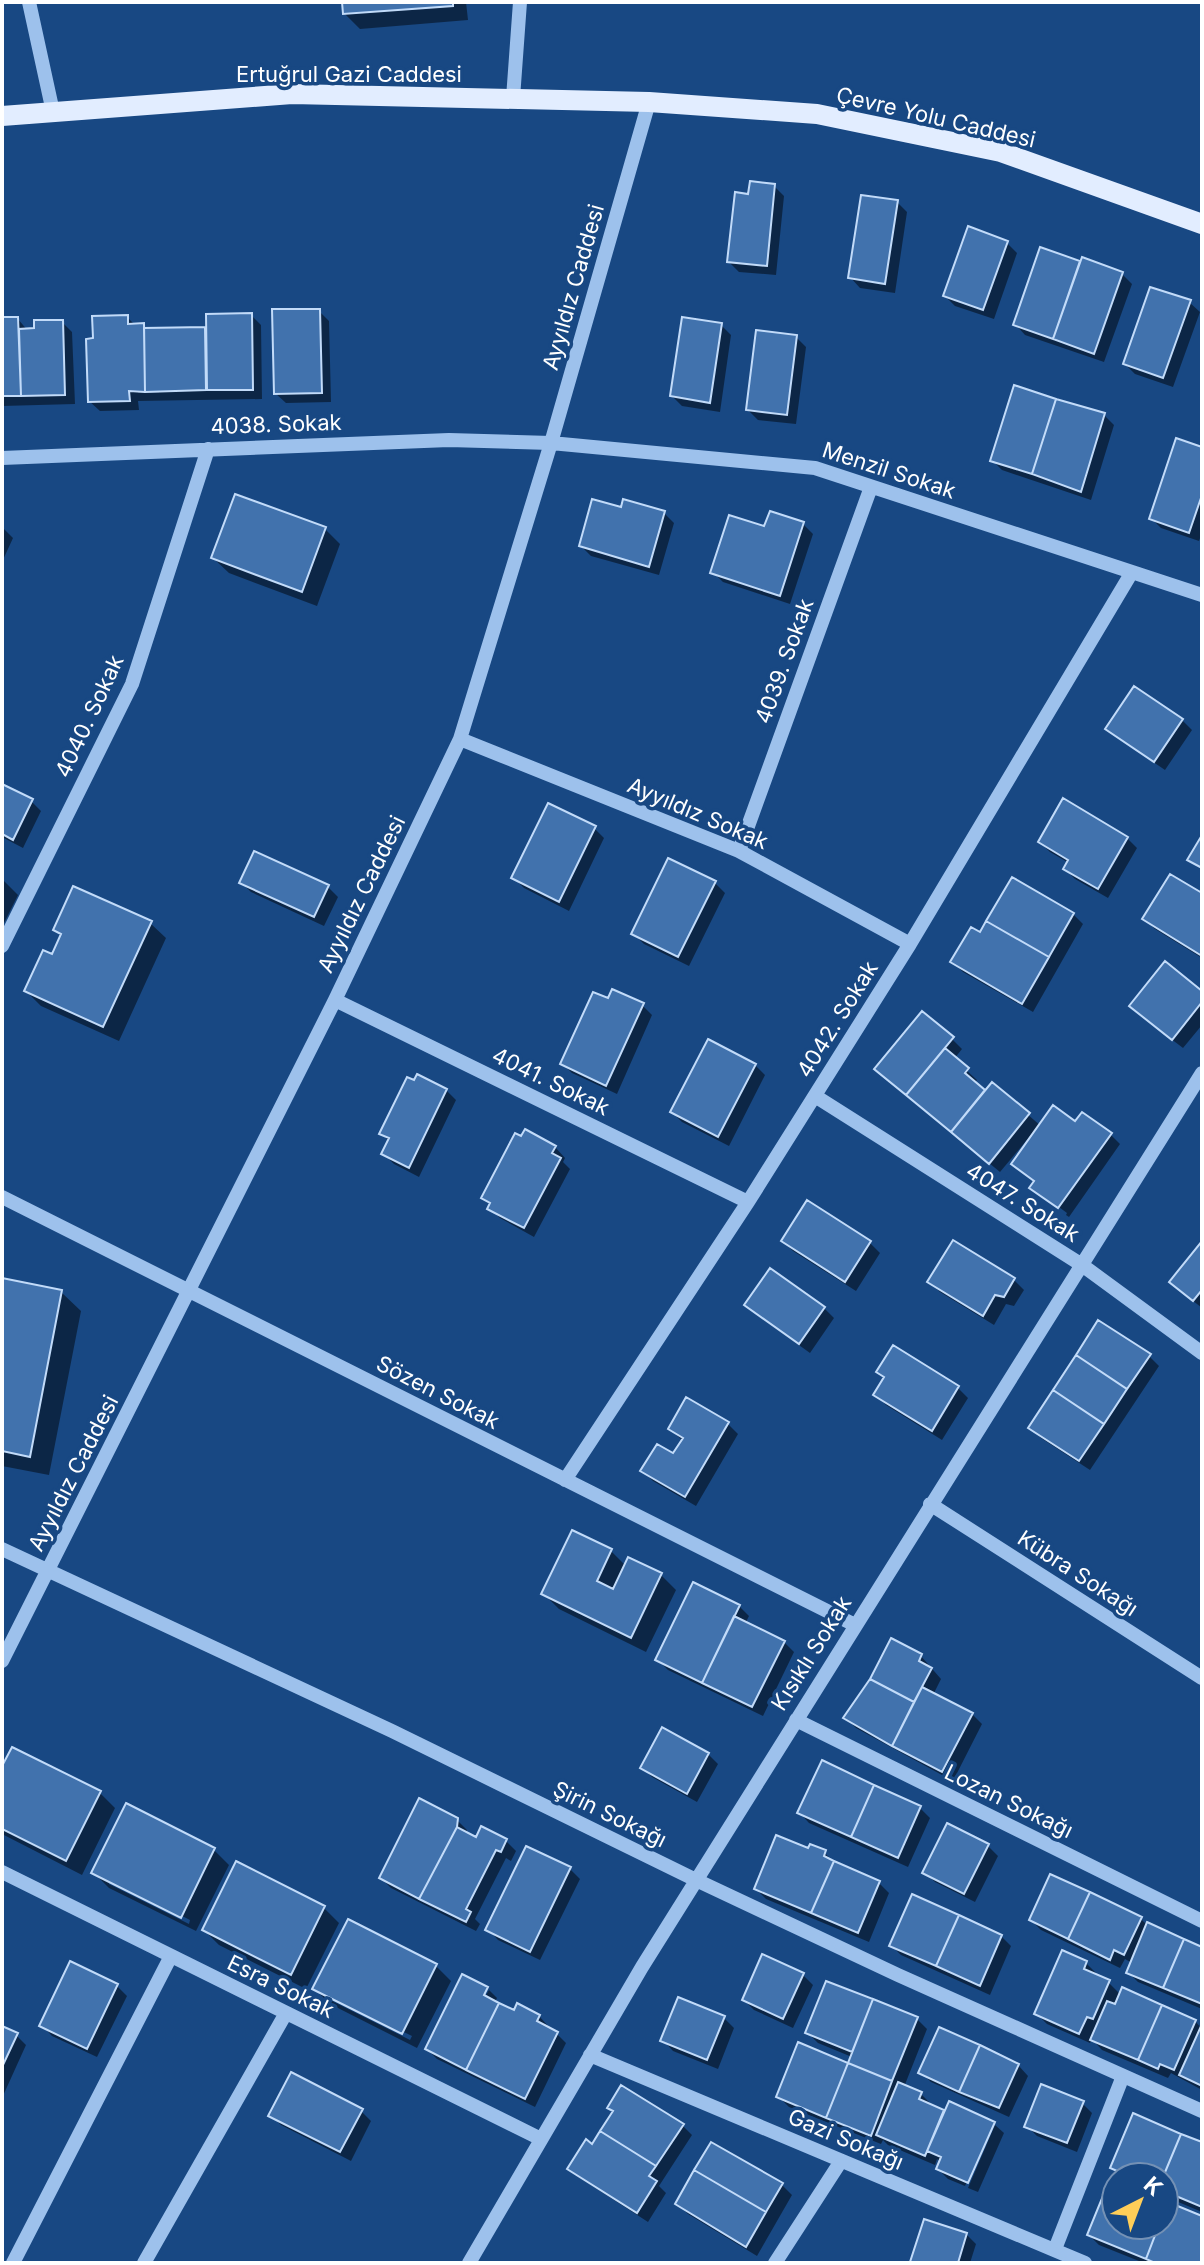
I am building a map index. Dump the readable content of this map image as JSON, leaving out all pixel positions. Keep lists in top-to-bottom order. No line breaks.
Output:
{"streets":{"main road":["Ertuğrul Gazi Caddesi","Çevre Yolu Caddesi"],"street":["Ayyıldız Caddesi","4038. Sokak","Menzil Sokak","4039. Sokak","4040. Sokak","Ayyıldız Sokak","4042. Sokak","4041. Sokak","4047. Sokak","Sözen Sokak","Kübra Sokağı","Kısıklı Sokak","Lozan Sokağı","Şirin Sokağı","Esra Sokak","Gazi Sokağı"]},"crossings":[["Ertuğrul Gazi Caddesi","Çevre Yolu Caddesi"],["Ertuğrul Gazi Caddesi","Ayyıldız Caddesi"],["Çevre Yolu Caddesi","Ayyıldız Caddesi"],["Ayyıldız Caddesi","4038. Sokak"],["Ayyıldız Caddesi","Menzil Sokak"],["Ayyıldız Caddesi","Ayyıldız Sokak"],["Ayyıldız Caddesi","4041. Sokak"],["Ayyıldız Caddesi","Sözen Sokak"],["Ayyıldız Caddesi","Şirin Sokağı"],["4038. Sokak","Menzil Sokak"],["4038. Sokak","4040. Sokak"],["Menzil Sokak","4039. Sokak"],["Menzil Sokak","4042. Sokak"],["4039. Sokak","Ayyıldız Sokak"],["Ayyıldız Sokak","4042. Sokak"],["4042. Sokak","4041. Sokak"],["4042. Sokak","4047. Sokak"],["4042. Sokak","Sözen Sokak"],["4047. Sokak","Kısıklı Sokak"],["Sözen Sokak","Kısıklı Sokak"],["Kübra Sokağı","Kısıklı Sokak"],["Kısıklı Sokak","Lozan Sokağı"],["Kısıklı Sokak","Şirin Sokağı"],["Kısıklı Sokak","Esra Sokak"],["Kısıklı Sokak","Gazi Sokağı"]],"north":"top right"}
